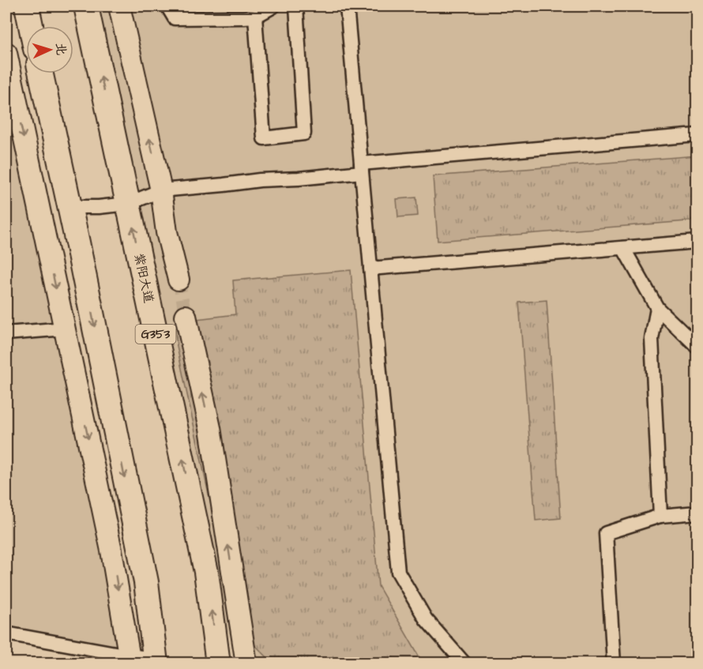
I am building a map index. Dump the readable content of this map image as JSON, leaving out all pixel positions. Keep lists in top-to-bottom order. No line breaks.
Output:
{"streets":{"highway":["紫阳大道","G353"]},"north":"right"}
